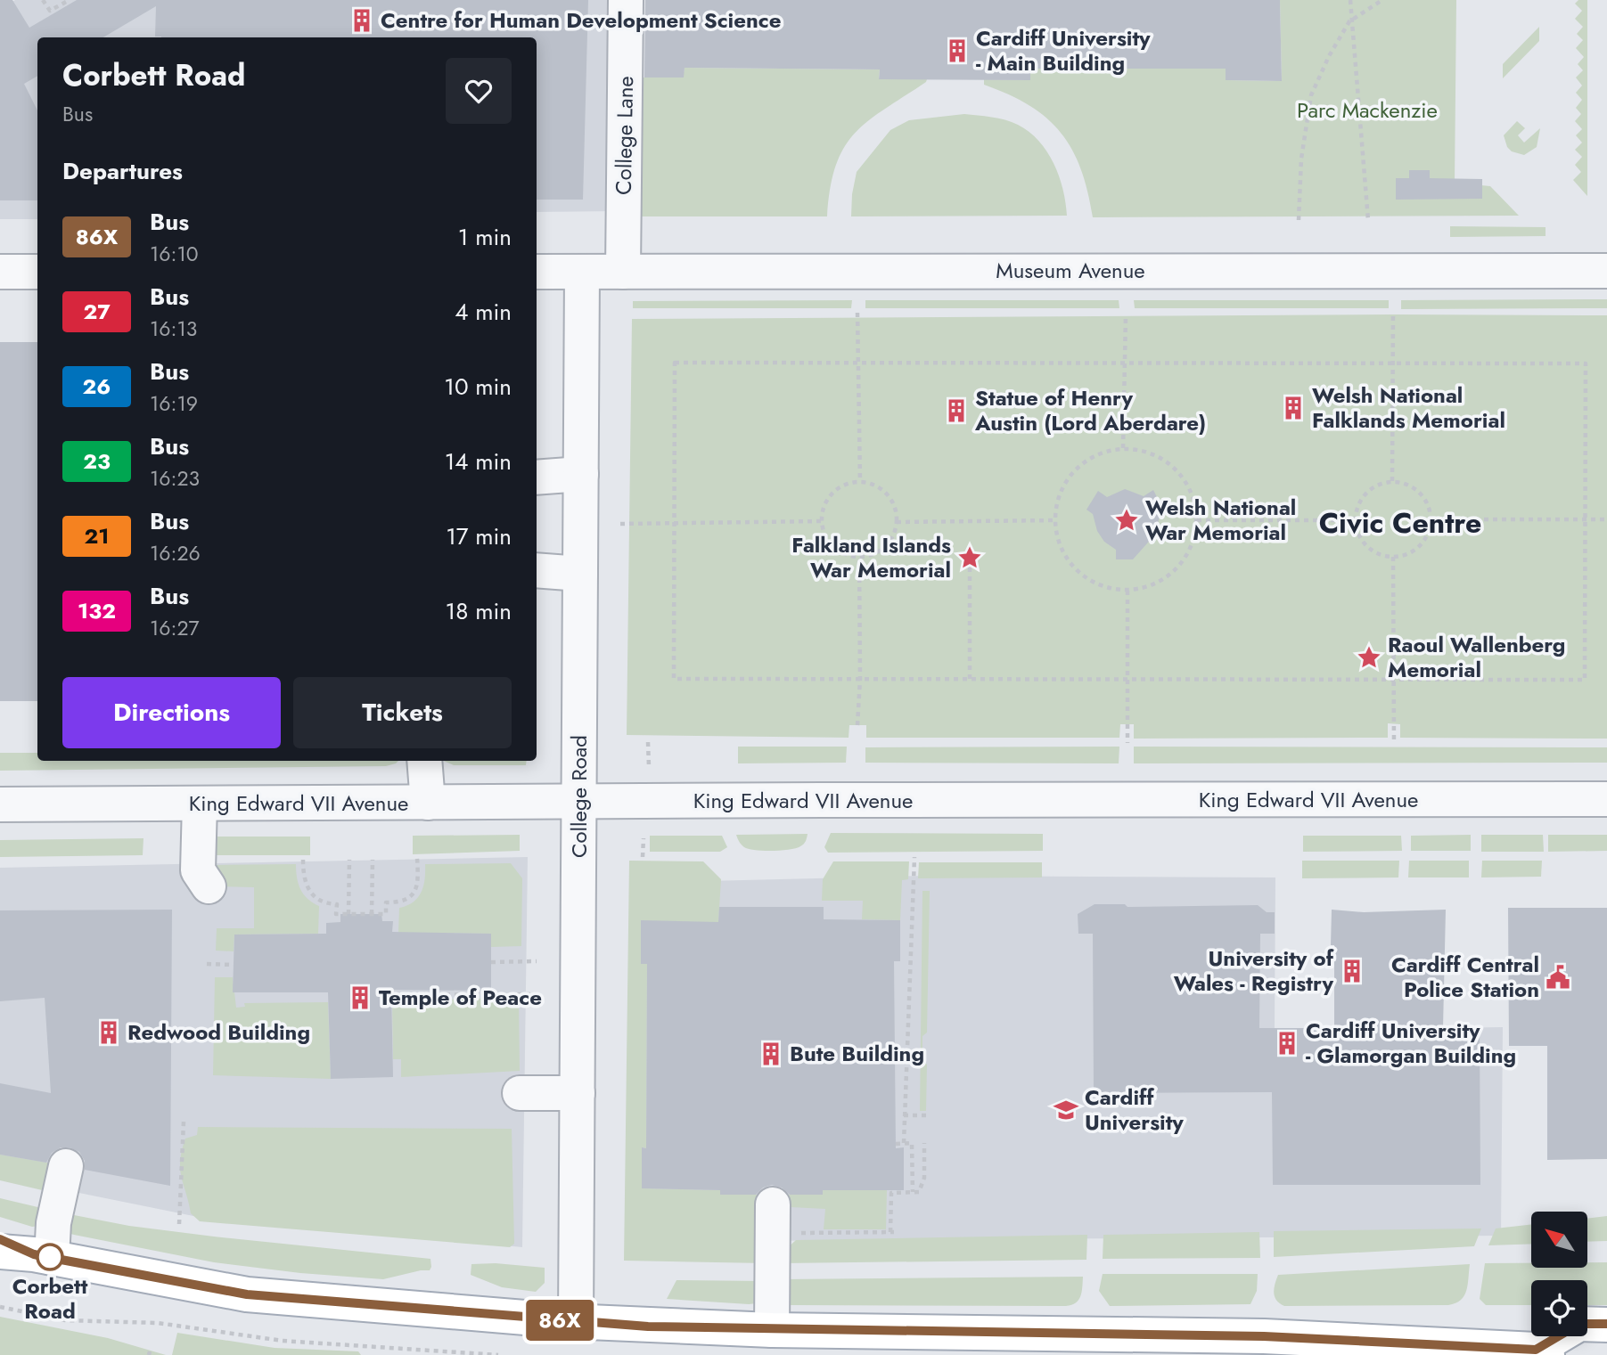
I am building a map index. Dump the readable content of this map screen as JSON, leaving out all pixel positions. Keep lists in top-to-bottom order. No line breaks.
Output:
{"streets":{"street":["College Lane","Museum Avenue","College Road","King Edward VII Avenue"]},"crossings":[["College Lane","Museum Avenue"],["Museum Avenue","College Road"],["College Road","King Edward VII Avenue"]],"districts":["Civic Centre"],"parks":["Parc Mackenzie"],"places":{"building":["Centre for Human Development Science","Cardiff University - Main Building","Welsh National Falklands Memorial","Statue of Henry Austin (Lord Aberdare)","University of Wales - Registry","Temple of Peace","Redwood Building","Cardiff University - Glamorgan Building","Bute Building"],"place":["Welsh National War Memorial","Falkland Islands War Memorial","Raoul Wallenberg Memorial"],"public building":["Cardiff Central Police Station"],"school or university":["Cardiff University"],"other":["Corbett Road"]},"lines":["bus line 86X"],"north":"top left","page":{"on_map":"86X","heading":[["Corbett Road","Bus"],"Departures"],"list":[{"mark":"86X","name":"Bus","note":"16:10","value":"1 min"},{"mark":"27","name":"Bus","note":"16:13","value":"4 min"},{"mark":"26","name":"Bus","note":"16:19","value":"10 min"},{"mark":"23","name":"Bus","note":"16:23","value":"14 min"},{"mark":"21","name":"Bus","note":"16:26","value":"17 min"},{"mark":"132","name":"Bus","note":"16:27","value":"18 min"}],"buttons":["Directions","Tickets"]}}
